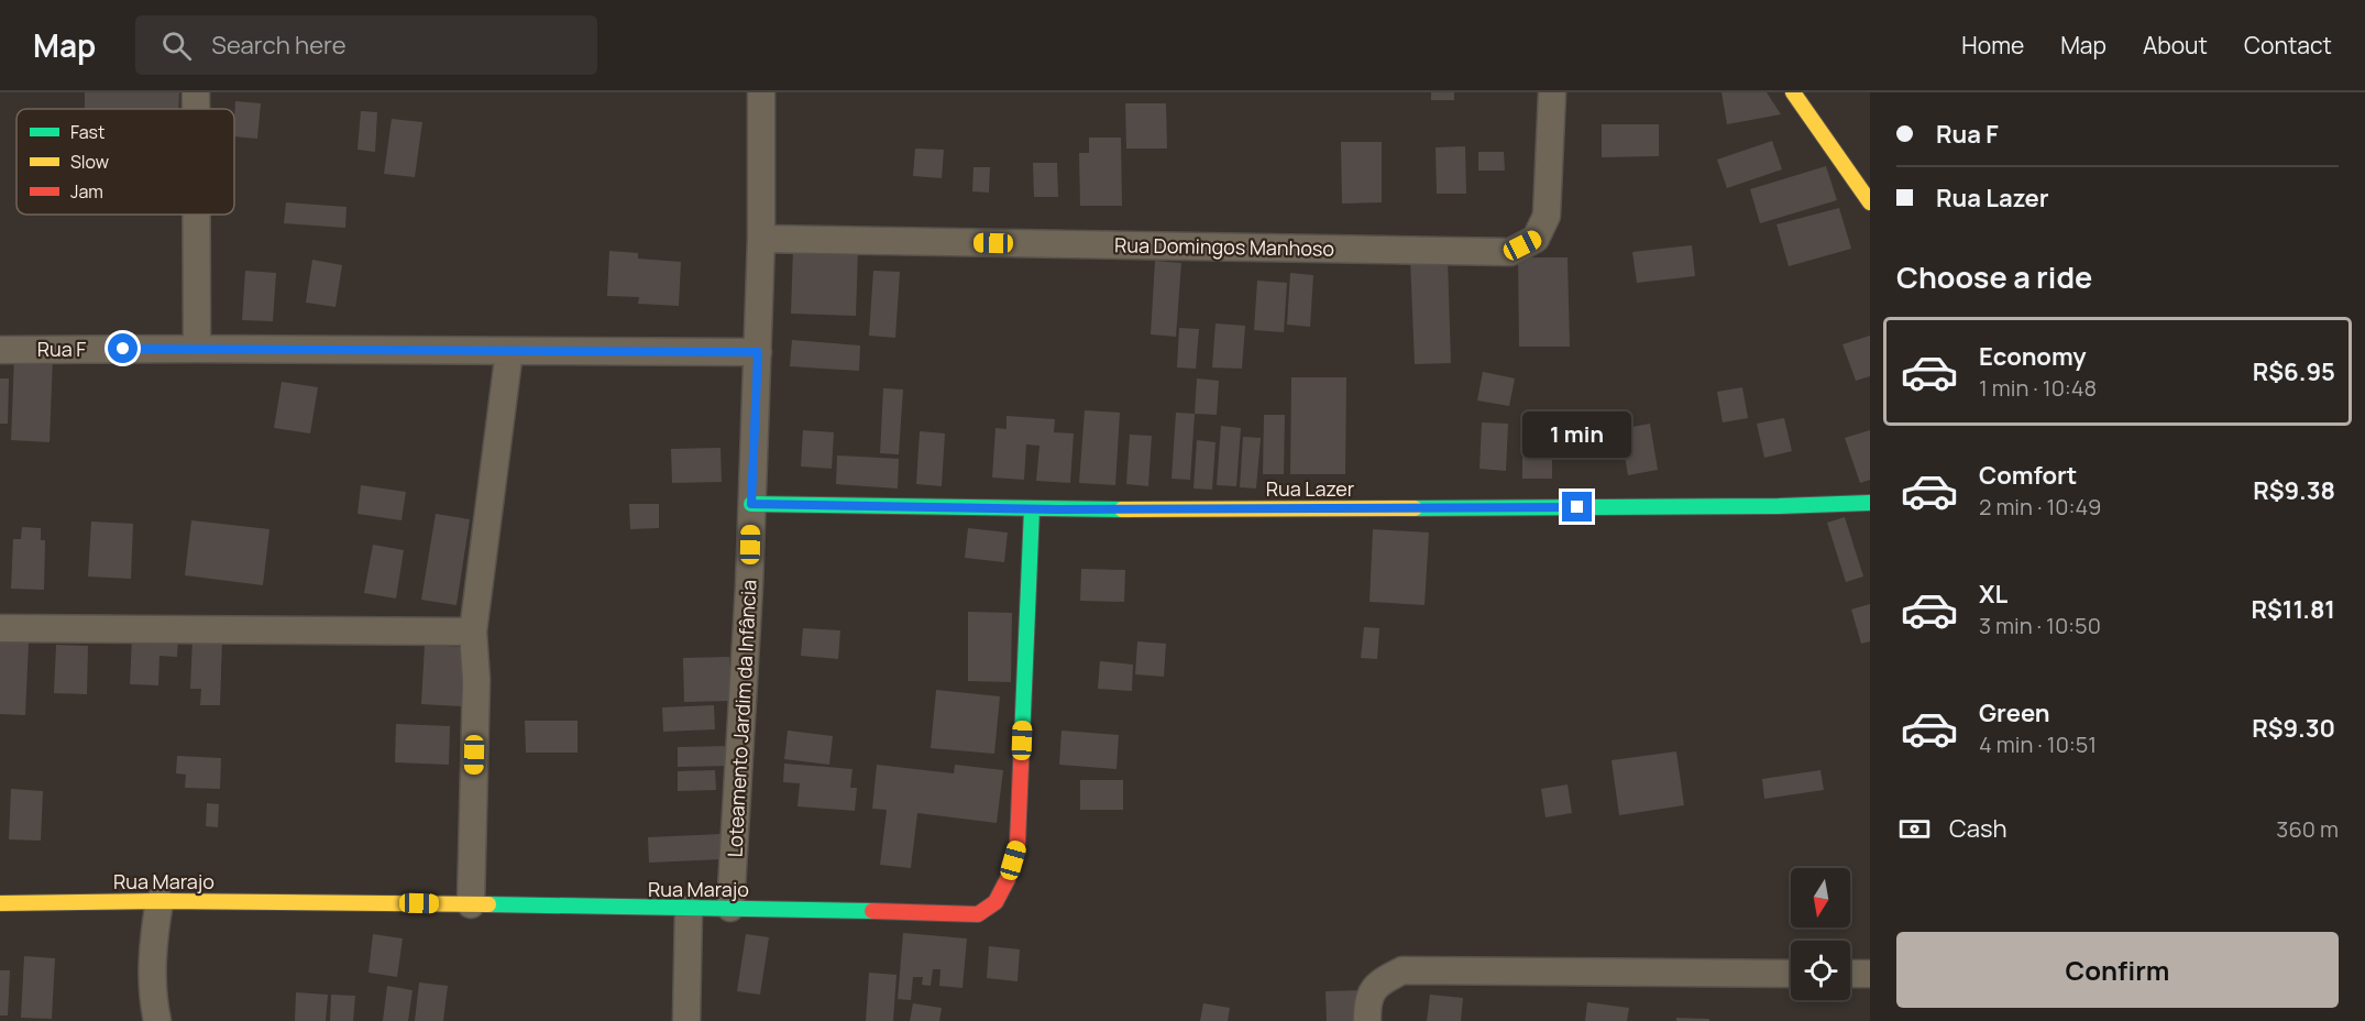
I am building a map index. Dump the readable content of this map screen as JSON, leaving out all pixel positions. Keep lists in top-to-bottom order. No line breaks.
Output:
{"streets":{"street":["Rua Domingos Manhoso","Rua F","Rua Lazer","Loteamento Jardim da Infância","Rua Marajo"]},"crossings":[["Rua Domingos Manhoso","Loteamento Jardim da Infância"],["Rua F","Loteamento Jardim da Infância"],["Rua Lazer","Loteamento Jardim da Infância"],["Rua Lazer","Rua Marajo"],["Loteamento Jardim da Infância","Rua Marajo"]],"legend":["Fast","Slow","Jam"],"north":"bottom","page":{"header":"Map","search":"Search here","nav":["Home","Map","About","Contact"],"banner":["Rua F","Rua Lazer"],"heading":"Choose a ride","list":[{"name":"Economy","note":"1 min · 10:48","value":"R$6.95"},{"name":"Comfort","note":"2 min · 10:49","value":"R$9.38"},{"name":"XL","note":"3 min · 10:50","value":"R$11.81"},{"name":"Green","note":"4 min · 10:51","value":"R$9.30"}],"bubble":"1 min","pay":["Cash","360 m"],"buttons":"Confirm"}}
